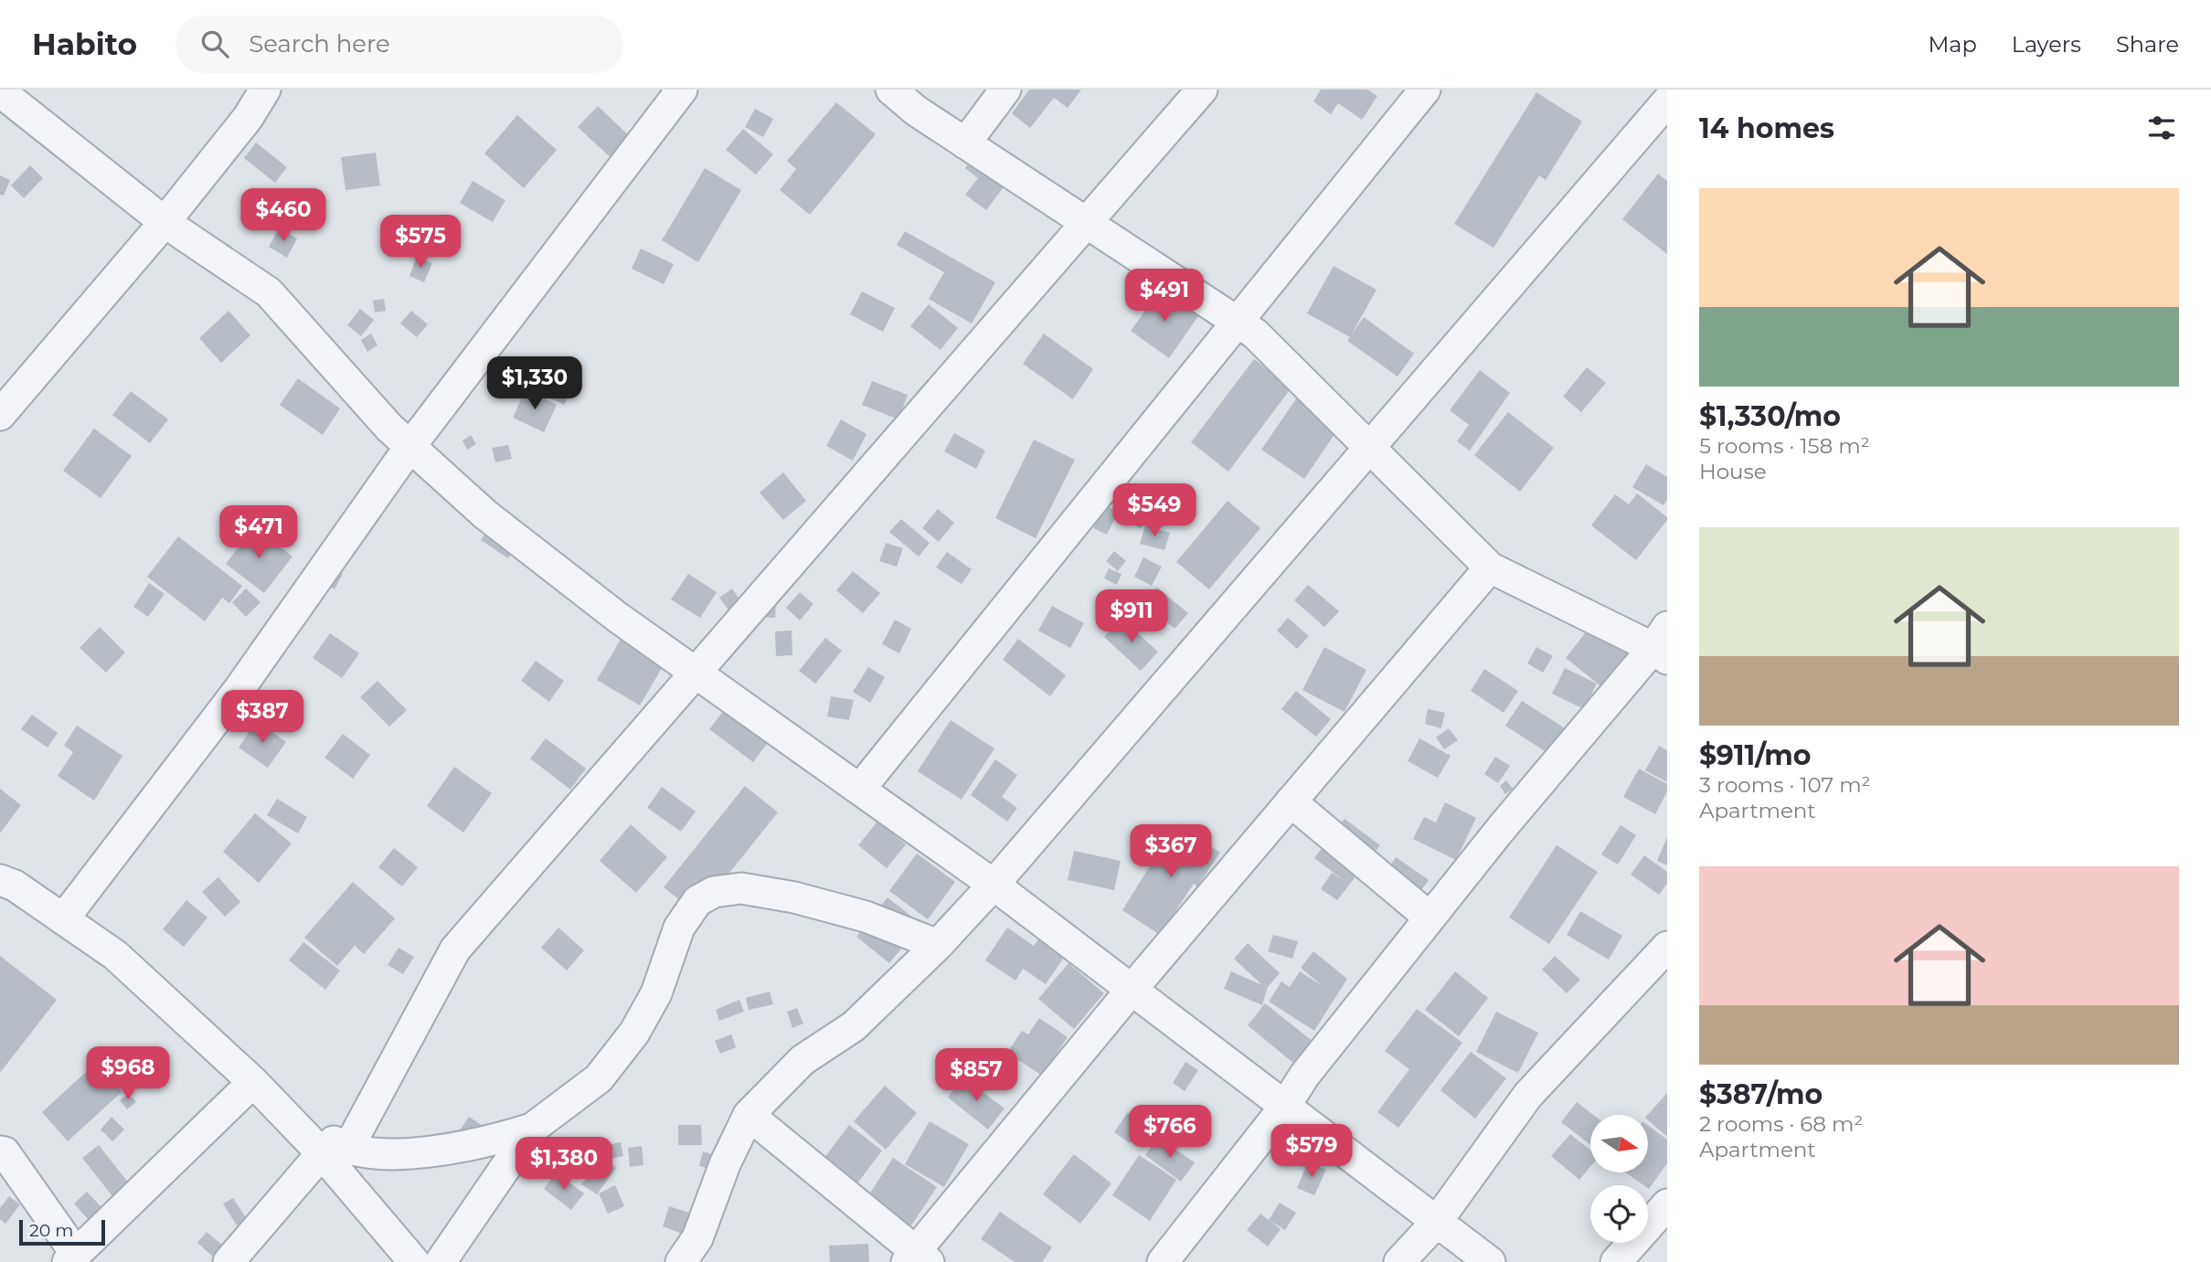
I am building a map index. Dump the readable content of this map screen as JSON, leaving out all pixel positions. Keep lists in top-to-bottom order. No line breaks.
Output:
{"scale_bar":"20 m","north":"right","page":{"header":"Habito","search":"Search here","nav":["Map","Layers","Share"],"heading":"14 homes","list":[{"name":"$1,330/mo","note":"5 rooms · 158 m² · House"},{"name":"$911/mo","note":"3 rooms · 107 m² · Apartment"},{"name":"$387/mo","note":"2 rooms · 68 m² · Apartment"}],"price":["$460","$575","$491","$1,330","$549","$471","$911","$387","$367","$968","$857","$766","$579","$1,380"],"scale":"20 m"}}
